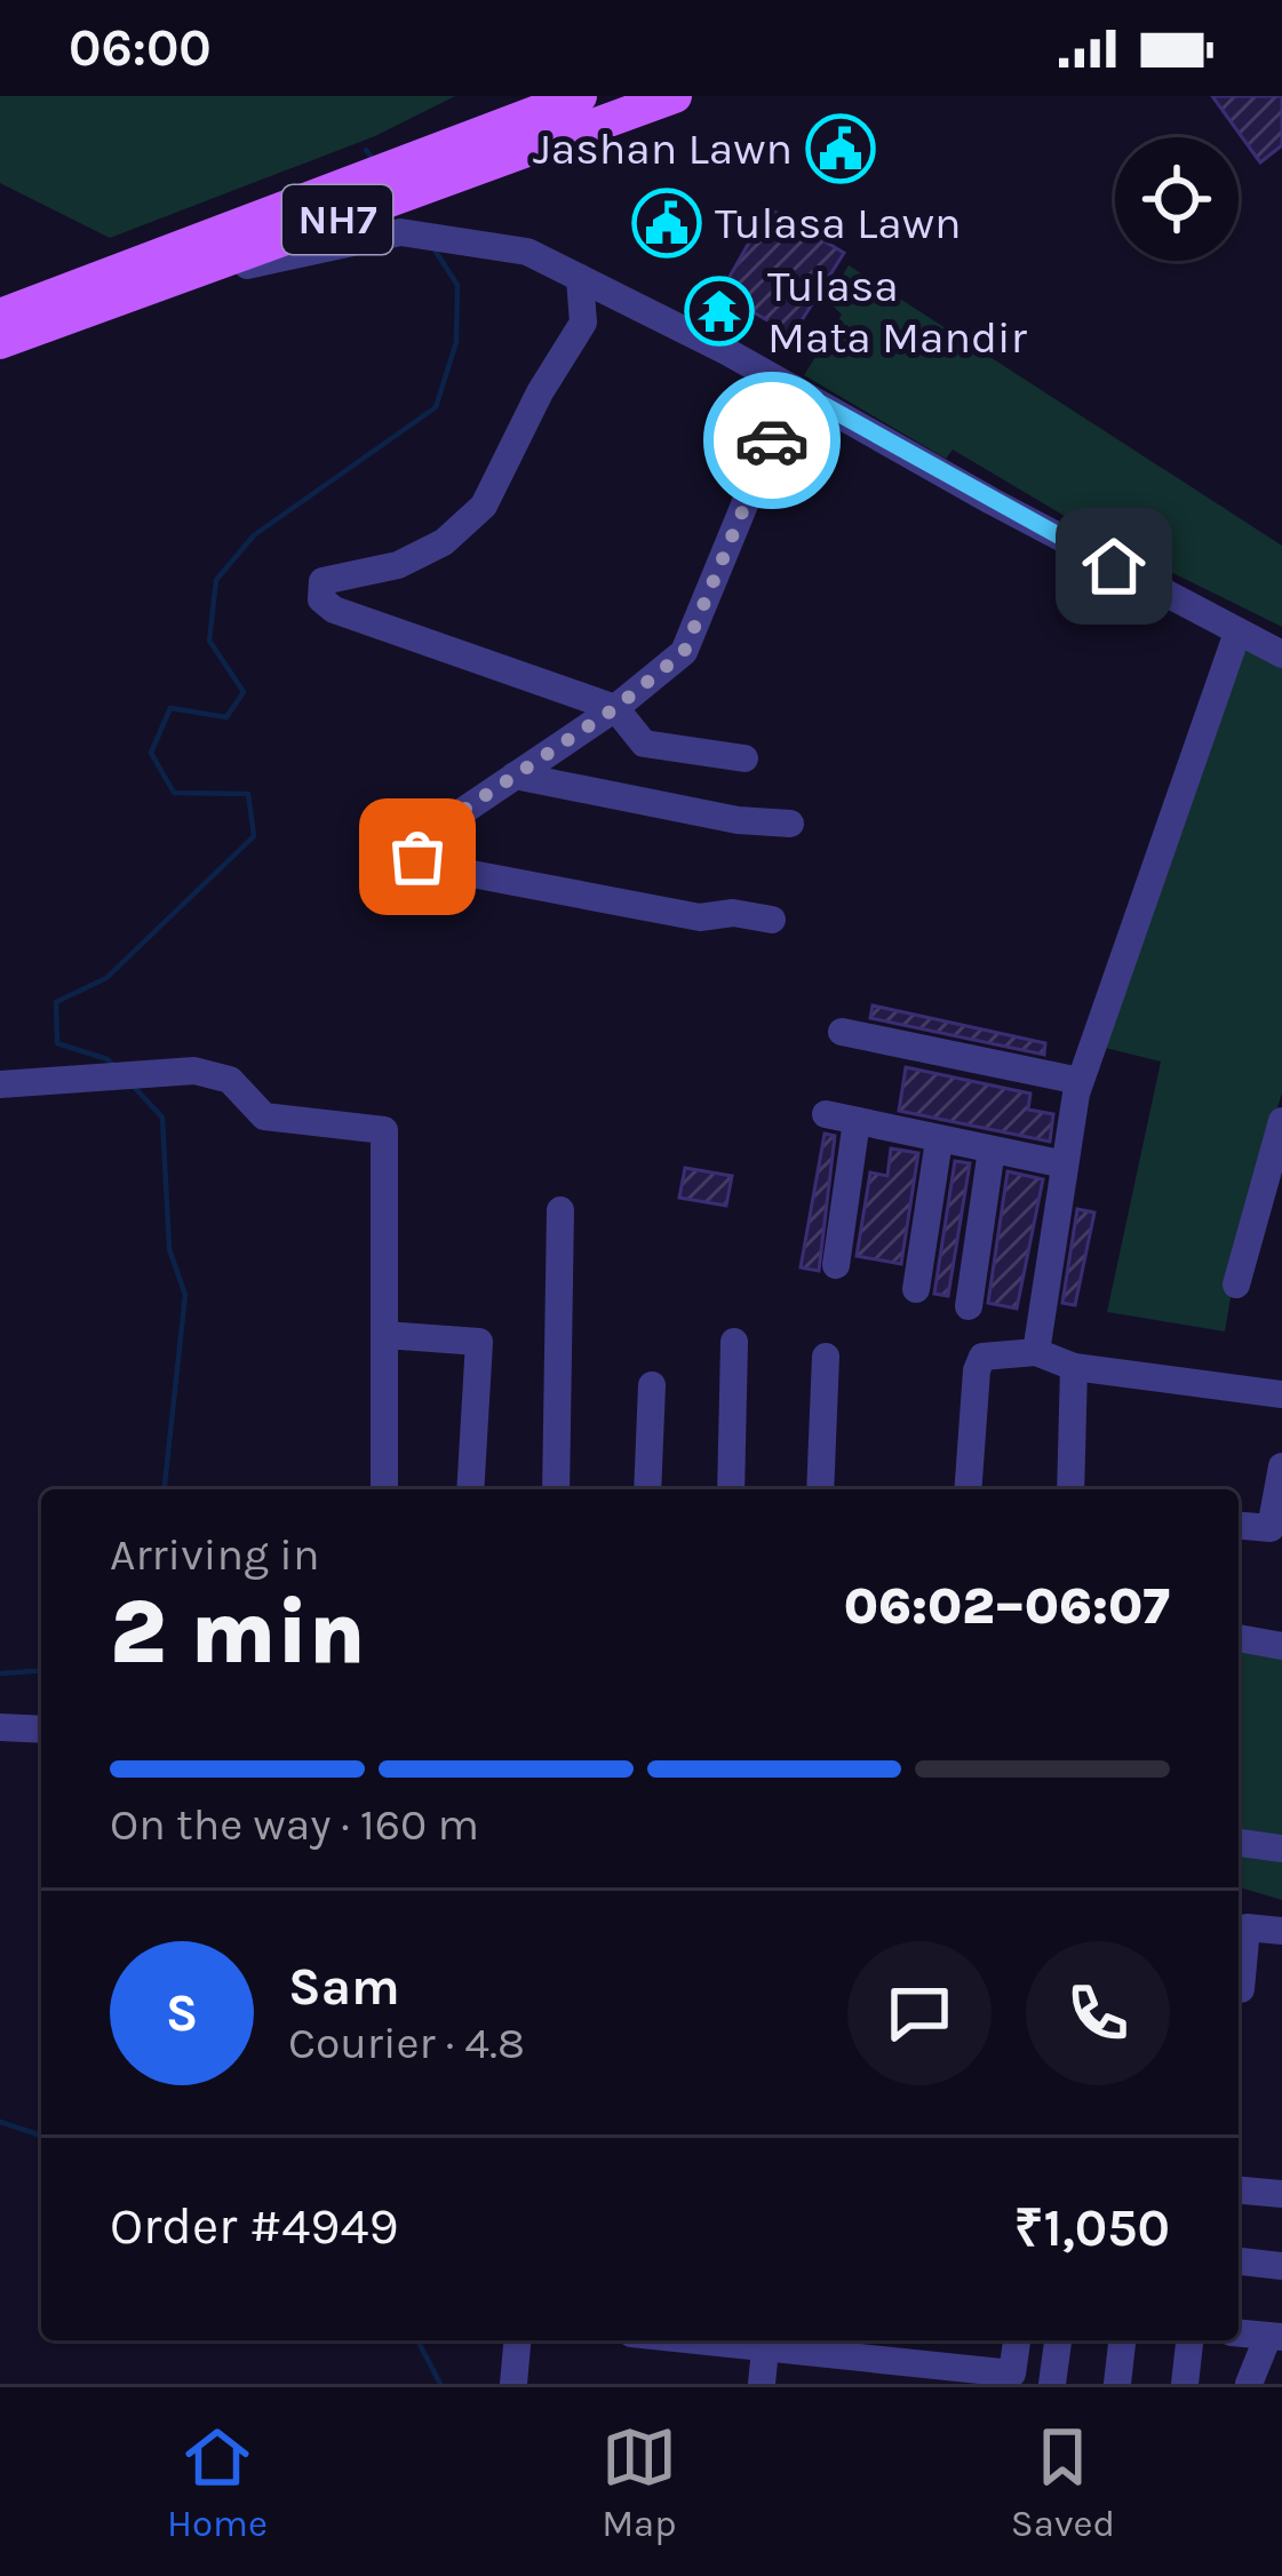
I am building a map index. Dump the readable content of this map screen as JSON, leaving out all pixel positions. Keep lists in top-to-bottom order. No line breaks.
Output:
{"streets":{"main road":["NH7"]},"places":{"public building":["Jashan Lawn","Tulasa Lawn"],"temple":["Tulasa Mata Mandir"]},"page":{"status":"06:00","heading":["2 min","Arriving in","06:02–06:07"],"panel":["Sam","Courier · 4.8","Order #4949","₹1,050"],"bar":"On the way · 160 m","round":"S","tabs":["Home","Map","Saved"]}}
